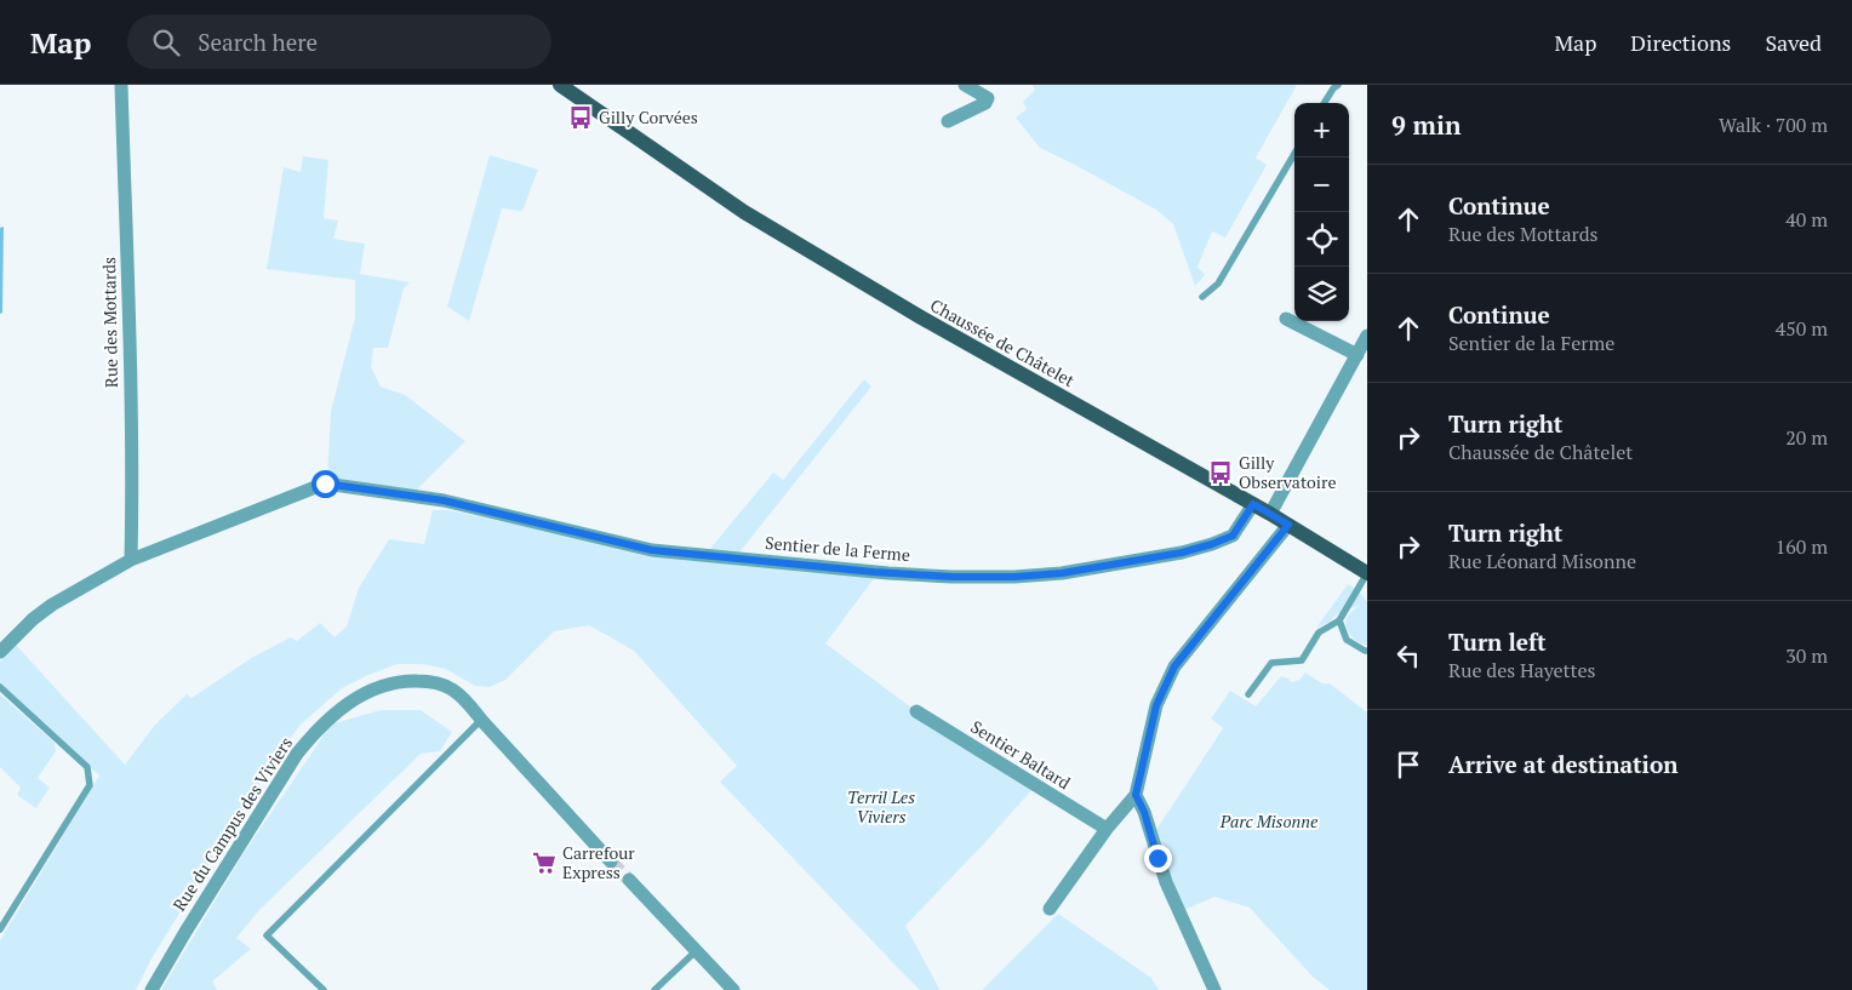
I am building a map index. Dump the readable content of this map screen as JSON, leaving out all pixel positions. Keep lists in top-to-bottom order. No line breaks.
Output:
{"streets":{"main road":["Chaussée de Châtelet"],"street":["Rue des Mottards","Sentier de la Ferme","Sentier Baltard","Rue du Campus des Viviers"]},"crossings":[["Rue des Mottards","Sentier de la Ferme"],["Chaussée de Châtelet","Sentier de la Ferme"]],"parks":["Terril Les Viviers","Parc Misonne"],"places":{"bus stop":["Gilly Corvées","Gilly Observatoire"],"supermarket":["Carrefour Express"]},"page":{"header":"Map","search":"Search here","nav":["Map","Directions","Saved"],"heading":["9 min","Walk · 700 m"],"map_buttons":["+","−"],"list":[["Continue","Rue des Mottards","40 m"],["Continue","Sentier de la Ferme","450 m"],["Turn right","Chaussée de Châtelet","20 m"],["Turn right","Rue Léonard Misonne","160 m"],["Turn left","Rue des Hayettes","30 m"],"Arrive at destination"]}}
